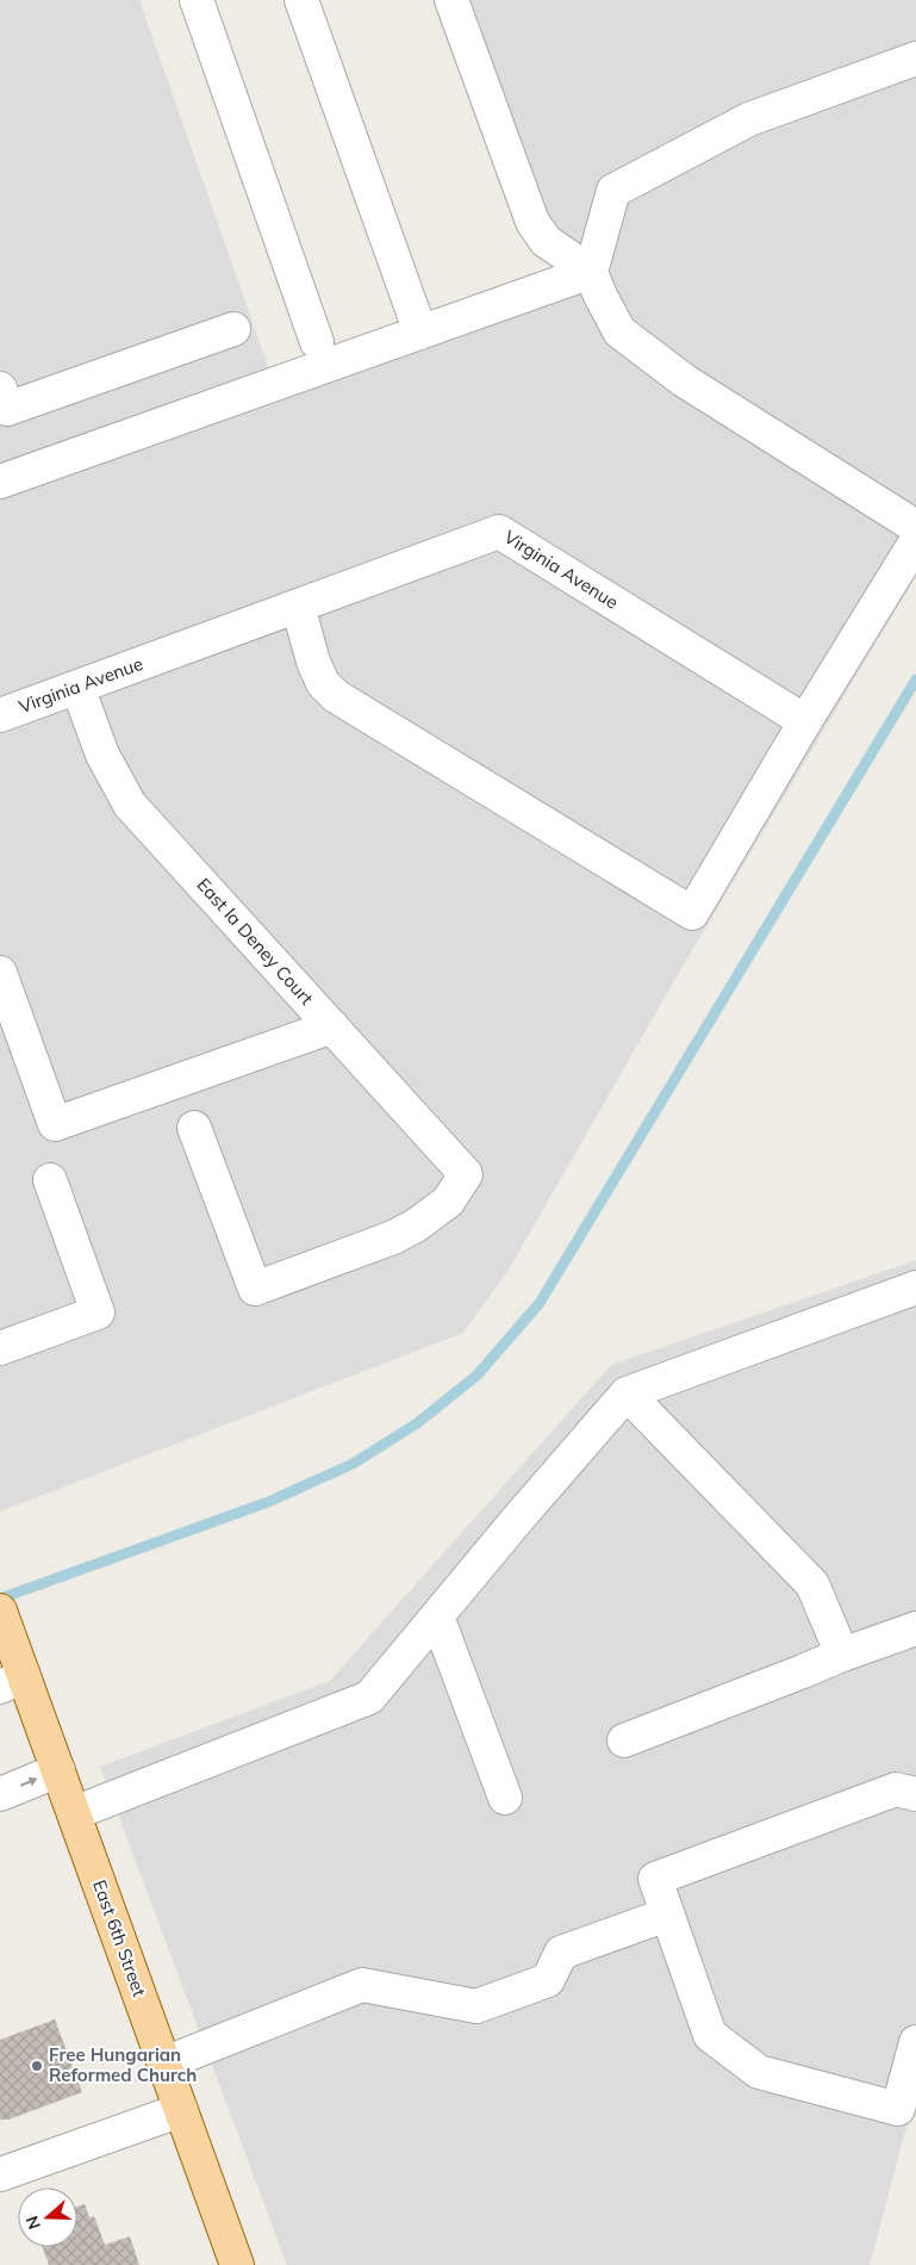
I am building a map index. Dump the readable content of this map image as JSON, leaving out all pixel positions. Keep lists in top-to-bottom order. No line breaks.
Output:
{"streets":{"main road":["East 6th Street"],"street":["Virginia Avenue","East la Deney Court"]},"crossings":[["Virginia Avenue","East la Deney Court"]],"places":["Free Hungarian Reformed Church"],"north":"left"}
